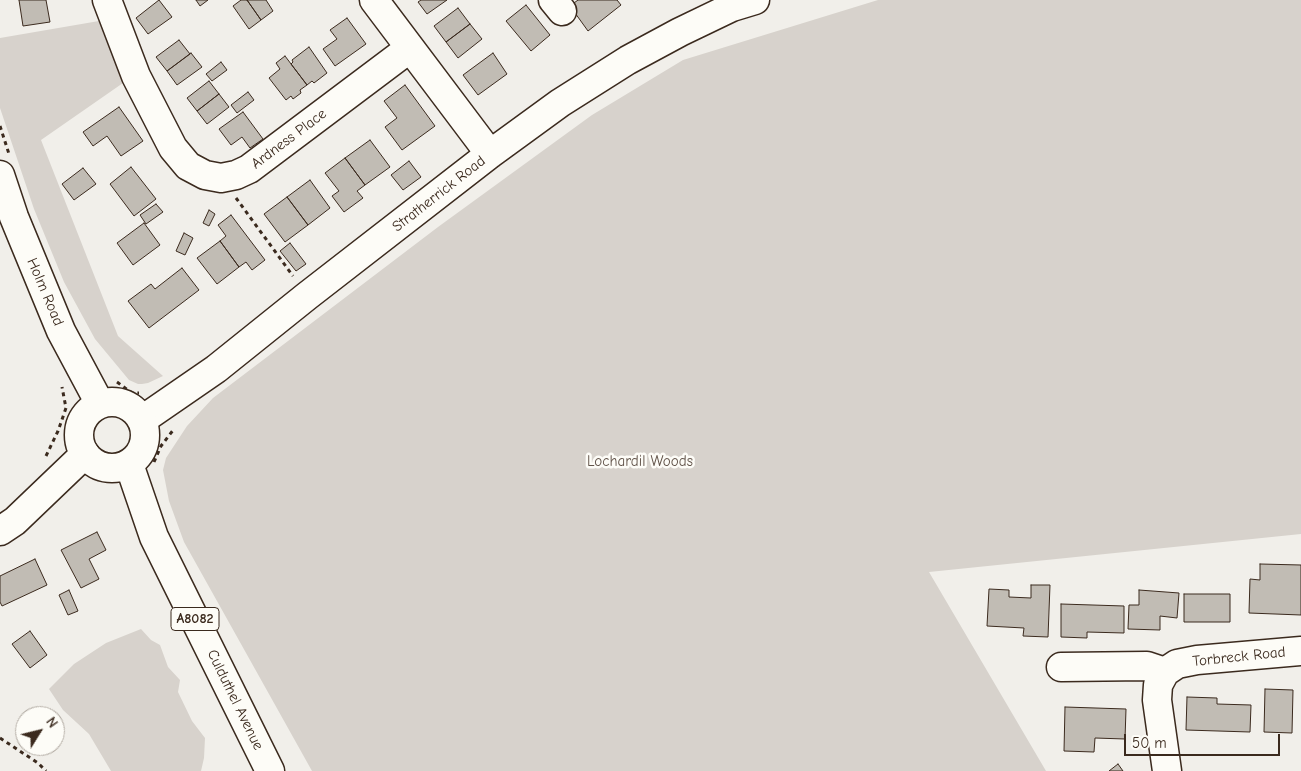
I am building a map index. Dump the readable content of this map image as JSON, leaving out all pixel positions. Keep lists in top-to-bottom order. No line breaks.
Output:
{"streets":{"street":["Ardness Place","Stratherrick Road","Holm Road","A8082","Torbreck Road","Culduthel Avenue"]},"crossings":[["Stratherrick Road","Holm Road"],["Stratherrick Road","Culduthel Avenue"],["Holm Road","Culduthel Avenue"]],"parks":["Lochardil Woods"],"scale_bar":"50 m","north":"top right"}
